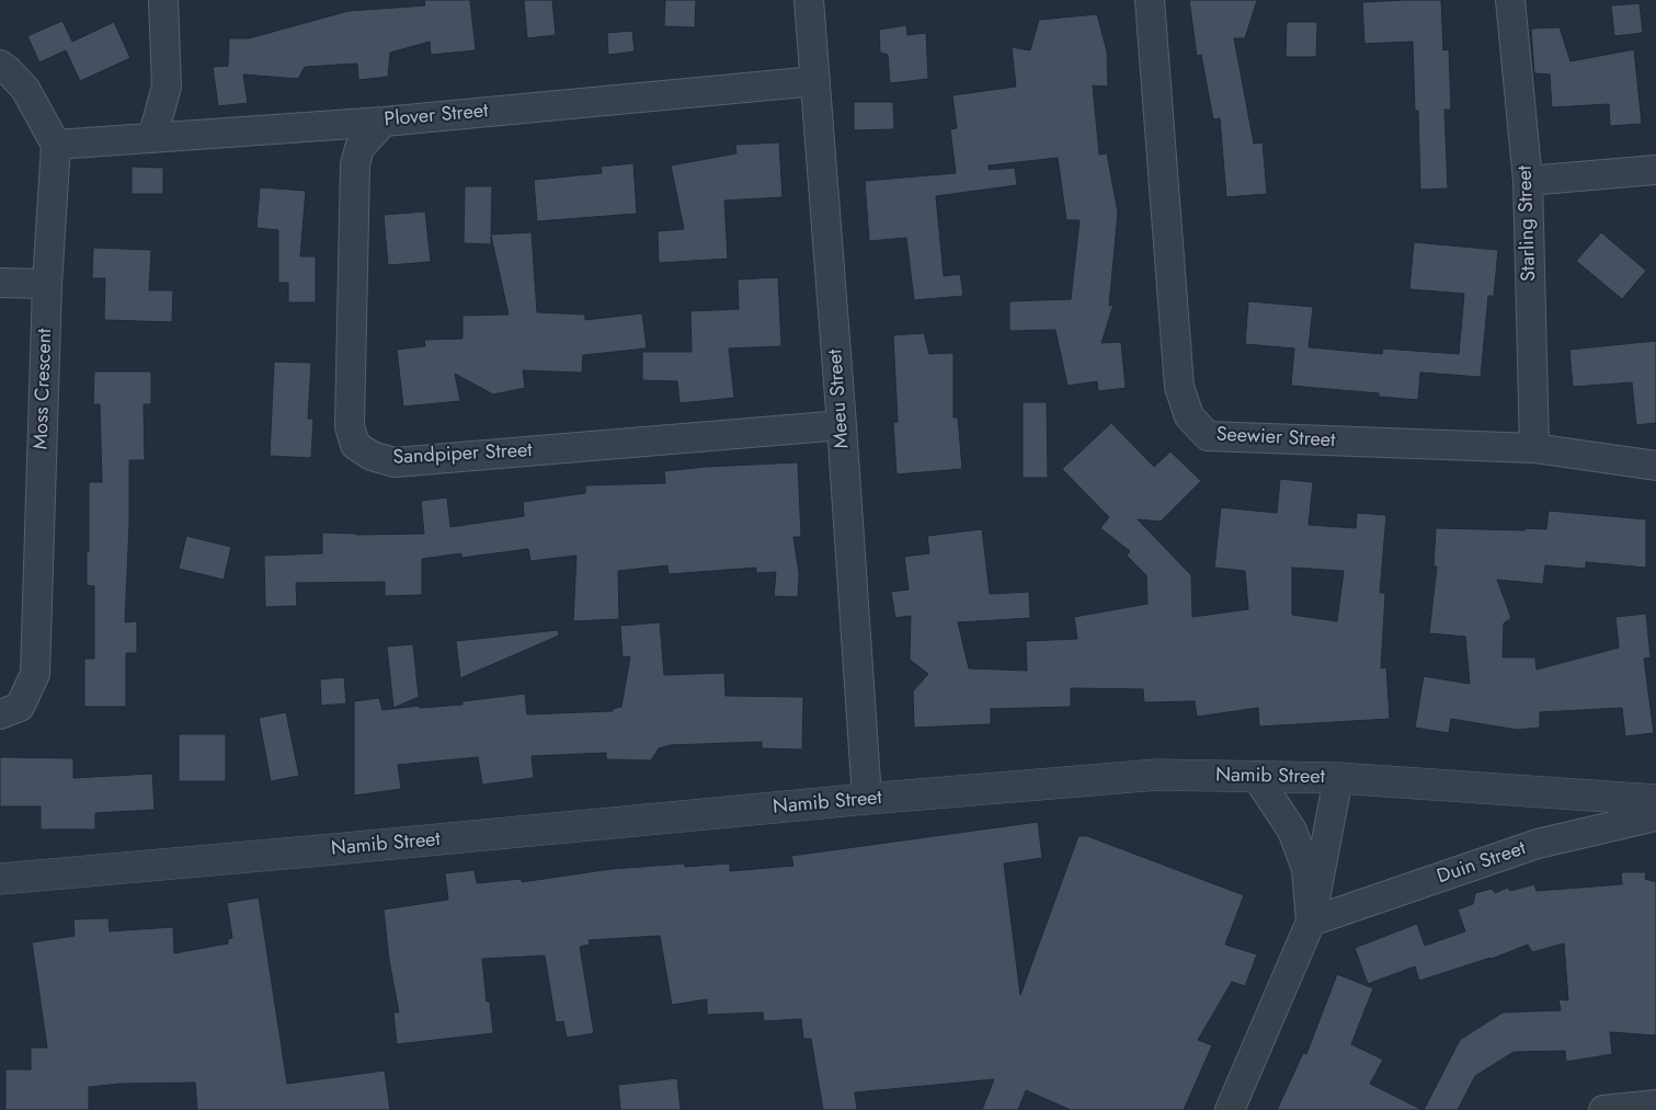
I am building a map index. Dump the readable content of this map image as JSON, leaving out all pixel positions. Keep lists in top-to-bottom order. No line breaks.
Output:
{"streets":{"street":["Plover Street","Starling Street","Moss Crescent","Meeu Street","Seewier Street","Sandpiper Street","Namib Street","Duin Street"]},"crossings":[["Plover Street","Moss Crescent"],["Plover Street","Meeu Street"],["Plover Street","Sandpiper Street"],["Starling Street","Seewier Street"],["Meeu Street","Sandpiper Street"],["Meeu Street","Namib Street"]]}
